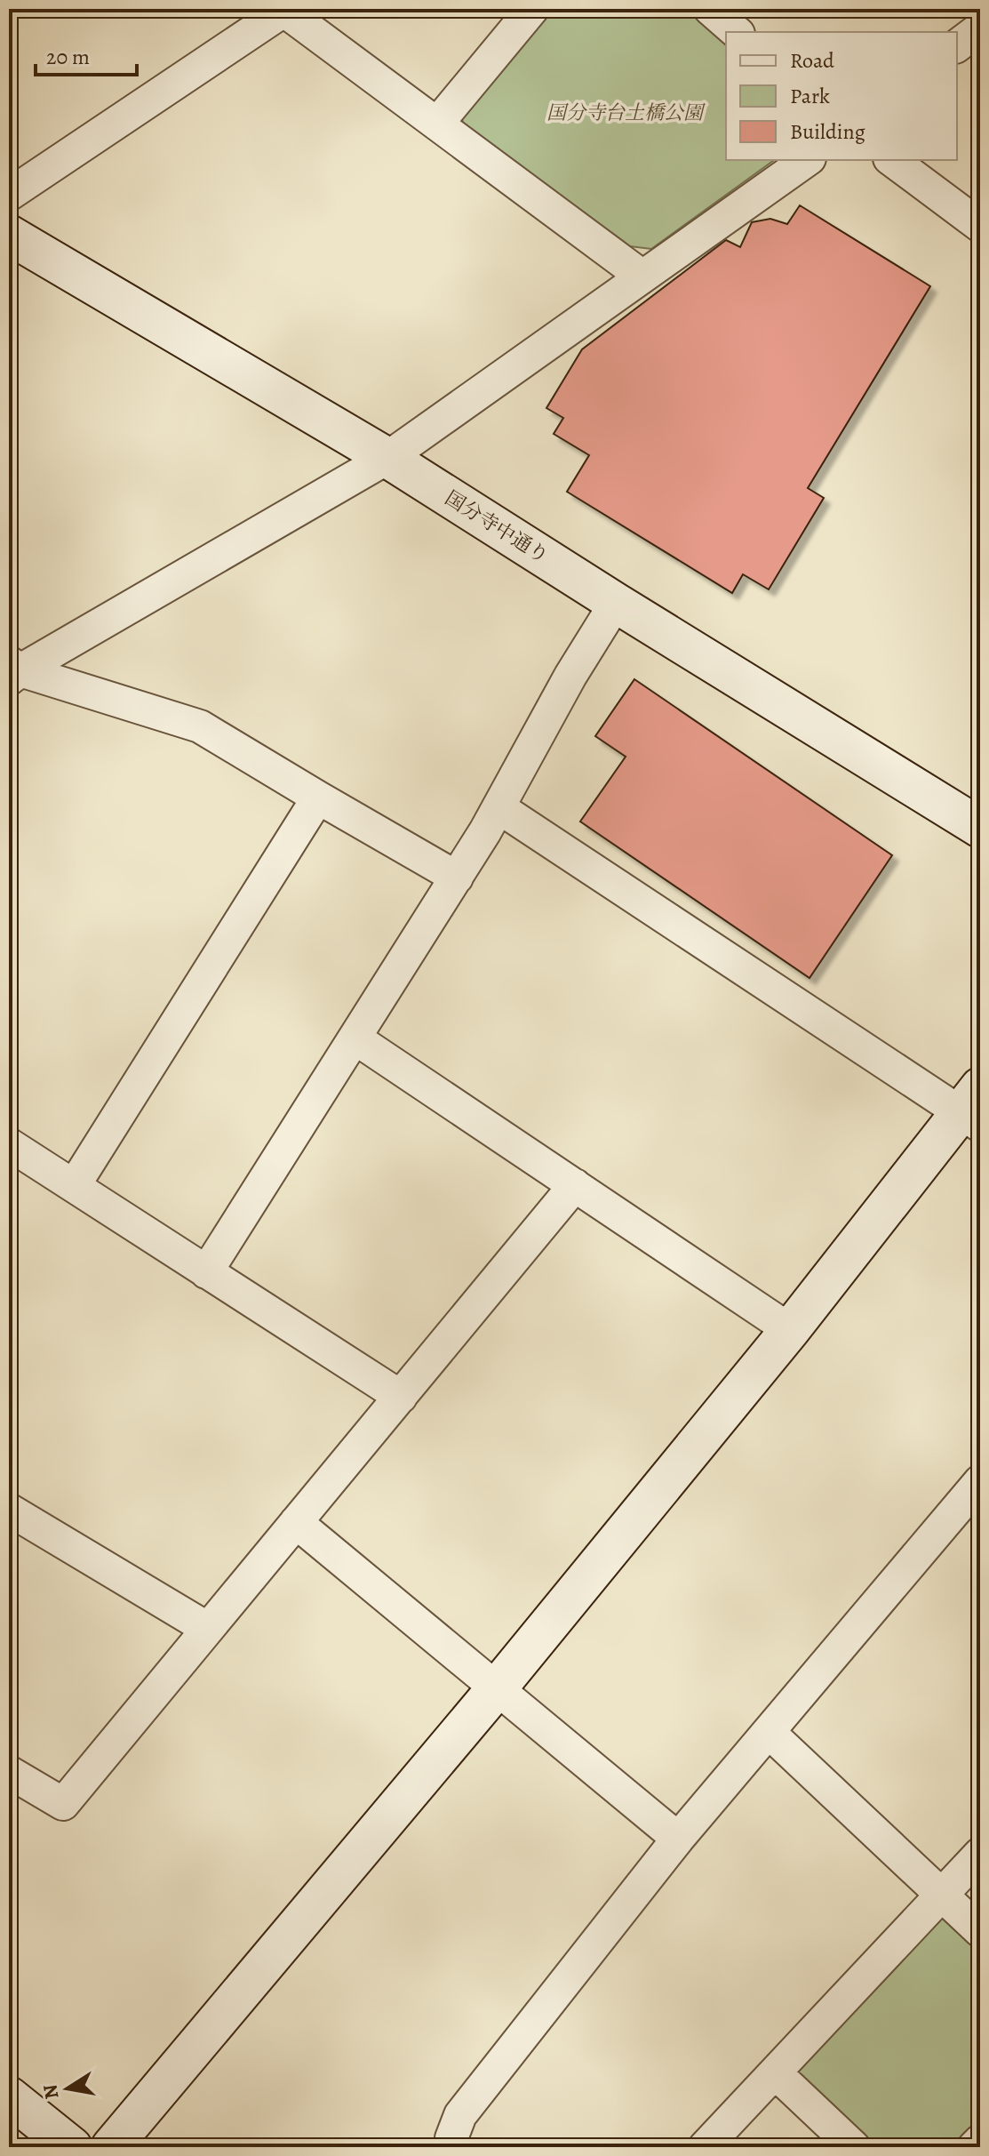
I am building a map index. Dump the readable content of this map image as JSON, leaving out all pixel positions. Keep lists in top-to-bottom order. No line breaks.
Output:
{"streets":{"street":["国分寺中通り"]},"parks":["国分寺台土橋公園"],"legend":["Road","Park","Building"],"scale_bar":"20 m","north":"left"}
